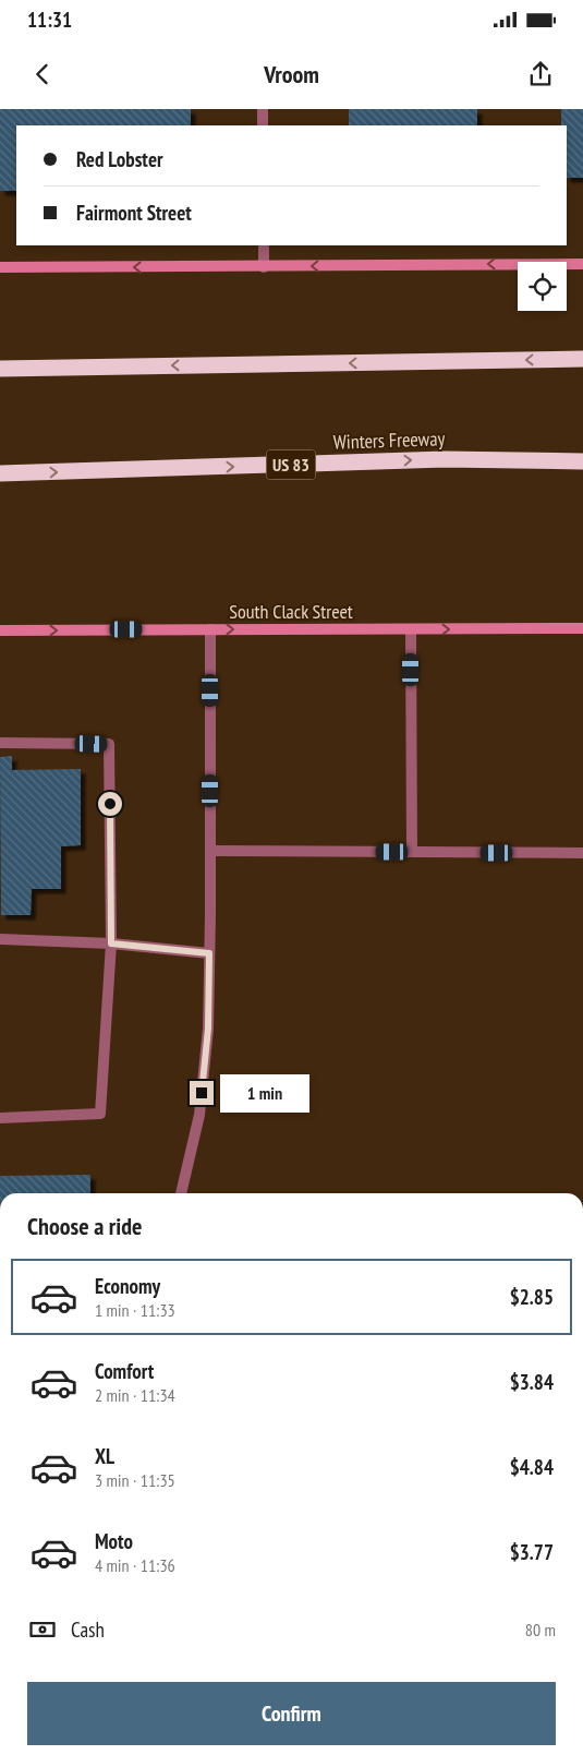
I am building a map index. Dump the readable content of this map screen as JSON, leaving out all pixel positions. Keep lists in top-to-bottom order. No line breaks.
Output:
{"streets":{"highway":["Winters Freeway","US 83"],"main road":["South Clack Street"]},"one_way":["South Clack Street"],"page":{"status":"11:31","header":"Vroom","banner":["Red Lobster","Fairmont Street"],"bubble":"1 min","heading":"Choose a ride","list":[{"name":"Economy","note":"1 min · 11:33","value":"$2.85"},{"name":"Comfort","note":"2 min · 11:34","value":"$3.84"},{"name":"XL","note":"3 min · 11:35","value":"$4.84"},{"name":"Moto","note":"4 min · 11:36","value":"$3.77"}],"pay":["Cash","80 m"],"buttons":"Confirm"}}
